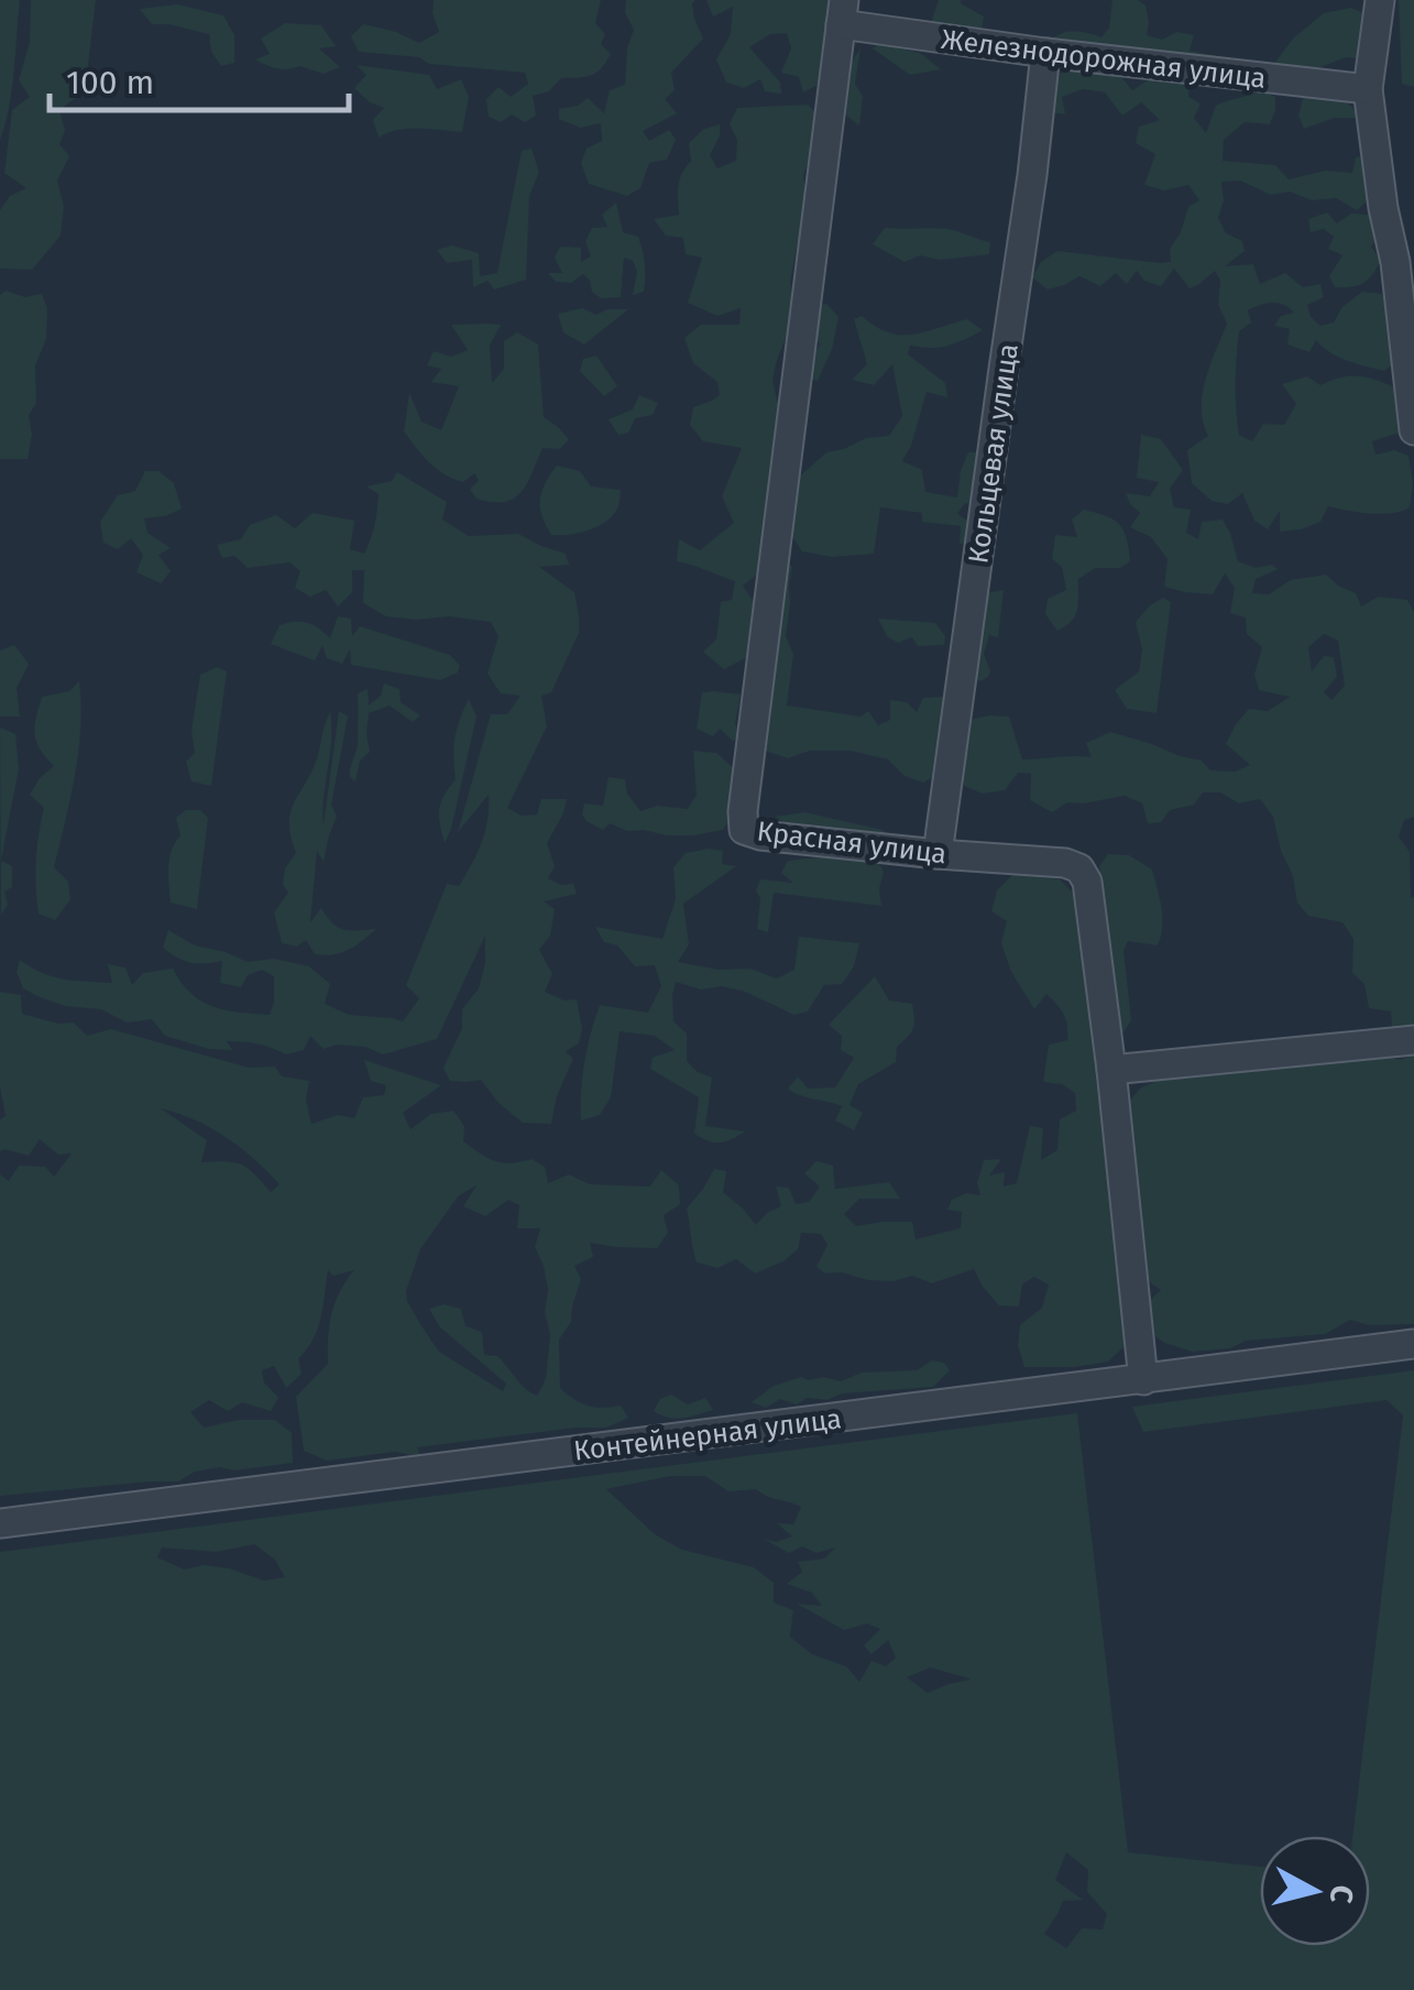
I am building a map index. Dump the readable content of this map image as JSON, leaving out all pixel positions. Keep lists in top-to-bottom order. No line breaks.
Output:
{"streets":{"street":["Железнодорожная улица","Кольцевая улица","Красная улица","Контейнерная улица"]},"crossings":[["Железнодорожная улица","Кольцевая улица"],["Железнодорожная улица","Красная улица"],["Кольцевая улица","Красная улица"],["Красная улица","Контейнерная улица"]],"scale_bar":"100 m","north":"right"}
